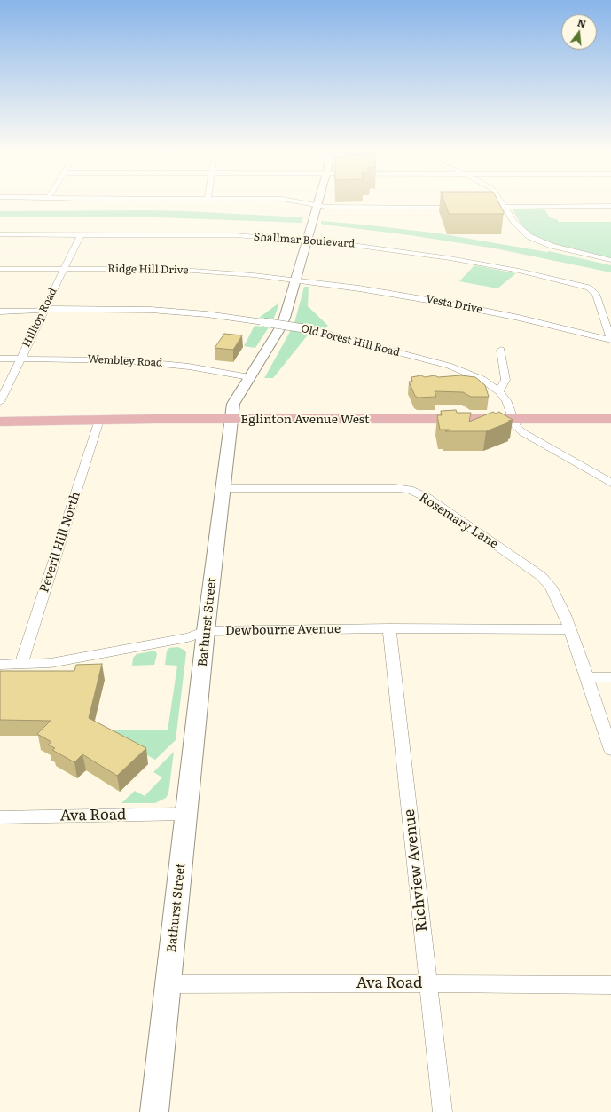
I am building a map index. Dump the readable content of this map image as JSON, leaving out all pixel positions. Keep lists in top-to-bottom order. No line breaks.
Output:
{"streets":{"main road":["Eglinton Avenue West","Bathurst Street"],"street":["Shallmar Boulevard","Ridge Hill Drive","Vesta Drive","Hilltop Road","Old Forest Hill Road","Wembley Road","Rosemary Lane","Peveril Hill North","Dewbourne Avenue","Ava Road","Richview Avenue"]},"crossings":[["Shallmar Boulevard","Vesta Drive"],["Shallmar Boulevard","Hilltop Road"],["Shallmar Boulevard","Bathurst Street"],["Ridge Hill Drive","Vesta Drive"],["Ridge Hill Drive","Hilltop Road"],["Ridge Hill Drive","Bathurst Street"],["Vesta Drive","Bathurst Street"],["Hilltop Road","Old Forest Hill Road"],["Hilltop Road","Wembley Road"],["Old Forest Hill Road","Eglinton Avenue West"],["Wembley Road","Bathurst Street"],["Eglinton Avenue West","Peveril Hill North"],["Eglinton Avenue West","Bathurst Street"],["Rosemary Lane","Bathurst Street"],["Rosemary Lane","Dewbourne Avenue"],["Peveril Hill North","Dewbourne Avenue"],["Bathurst Street","Dewbourne Avenue"],["Bathurst Street","Ava Road"],["Dewbourne Avenue","Richview Avenue"],["Ava Road","Richview Avenue"]],"north":"top"}
